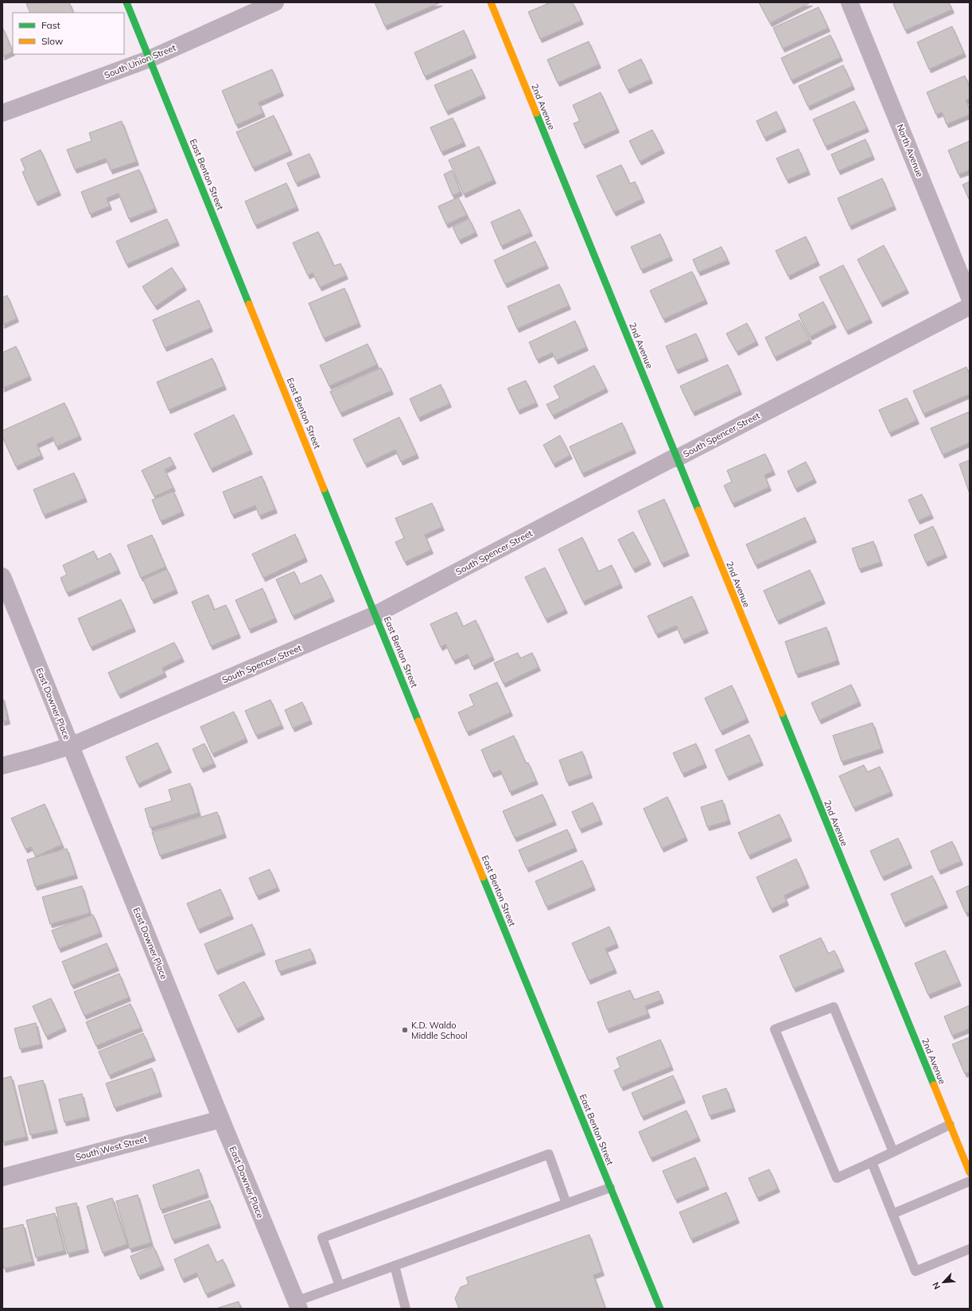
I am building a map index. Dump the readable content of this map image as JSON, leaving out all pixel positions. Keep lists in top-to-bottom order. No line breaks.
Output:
{"streets":{"street":["South Union Street","2nd Avenue","North Avenue","East Benton Street","South Spencer Street","East Downer Place","South West Street"]},"crossings":[["South Union Street","East Benton Street"],["2nd Avenue","South Spencer Street"],["East Benton Street","South Spencer Street"],["South Spencer Street","East Downer Place"],["East Downer Place","South West Street"]],"places":["K.D. Waldo Middle School"],"legend":["Fast","Slow"],"north":"bottom left"}
